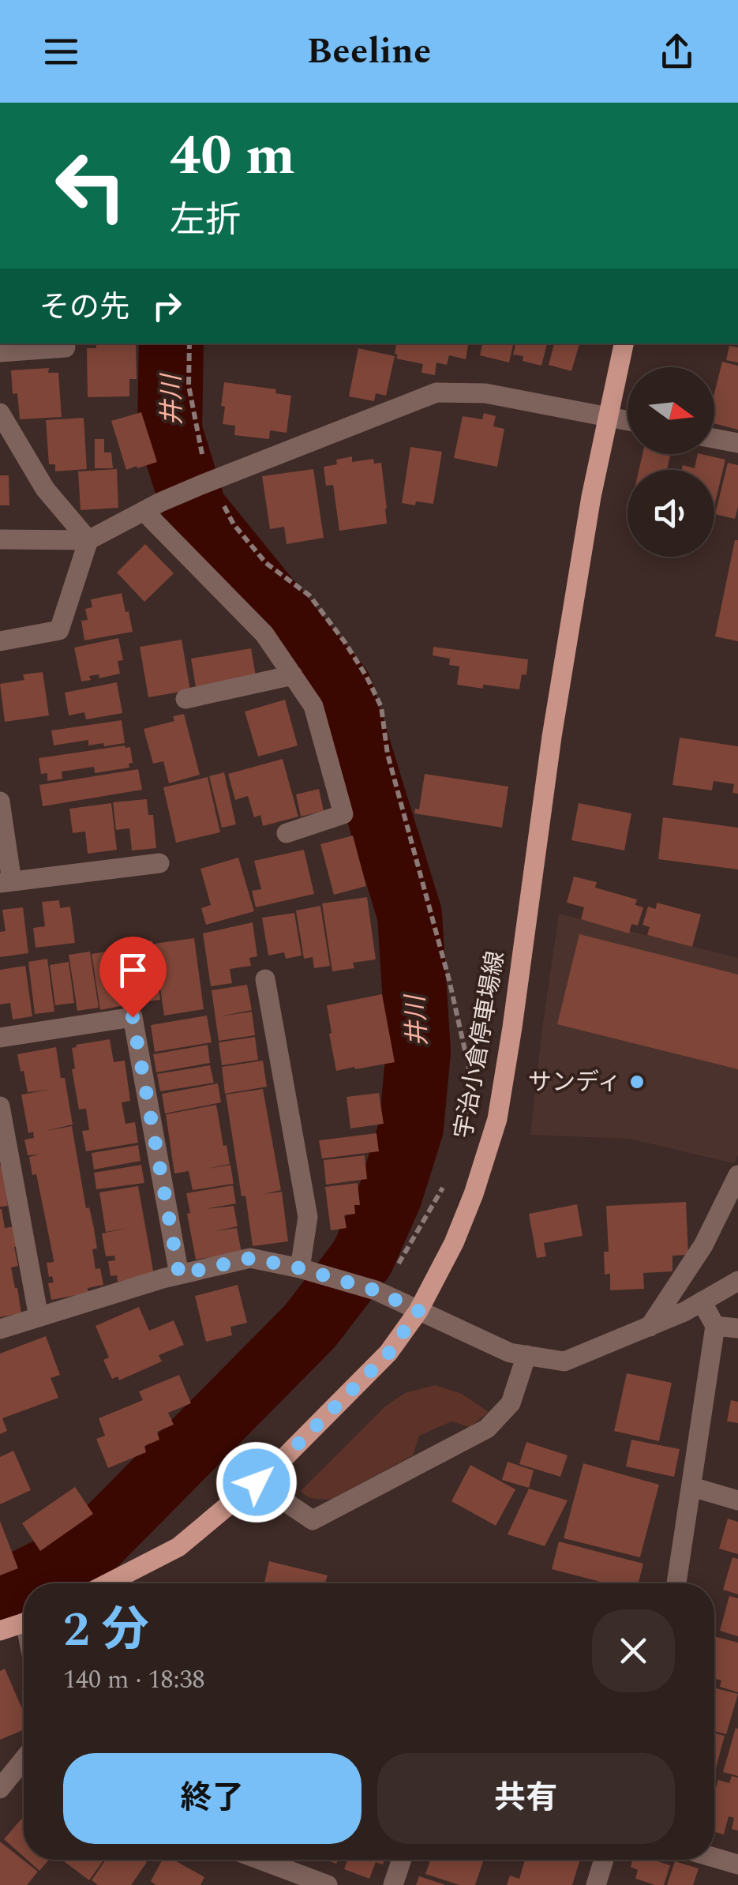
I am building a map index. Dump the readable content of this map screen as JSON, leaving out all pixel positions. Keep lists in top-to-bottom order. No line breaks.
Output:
{"streets":{"main road":["宇治小倉停車場線"]},"water":["井川"],"places":["サンディ"],"north":"right","page":{"header":"Beeline","turn":["40 m","左折"],"then":"その先","heading":["2 分","140 m · 18:38"],"buttons":["終了","共有"]}}
